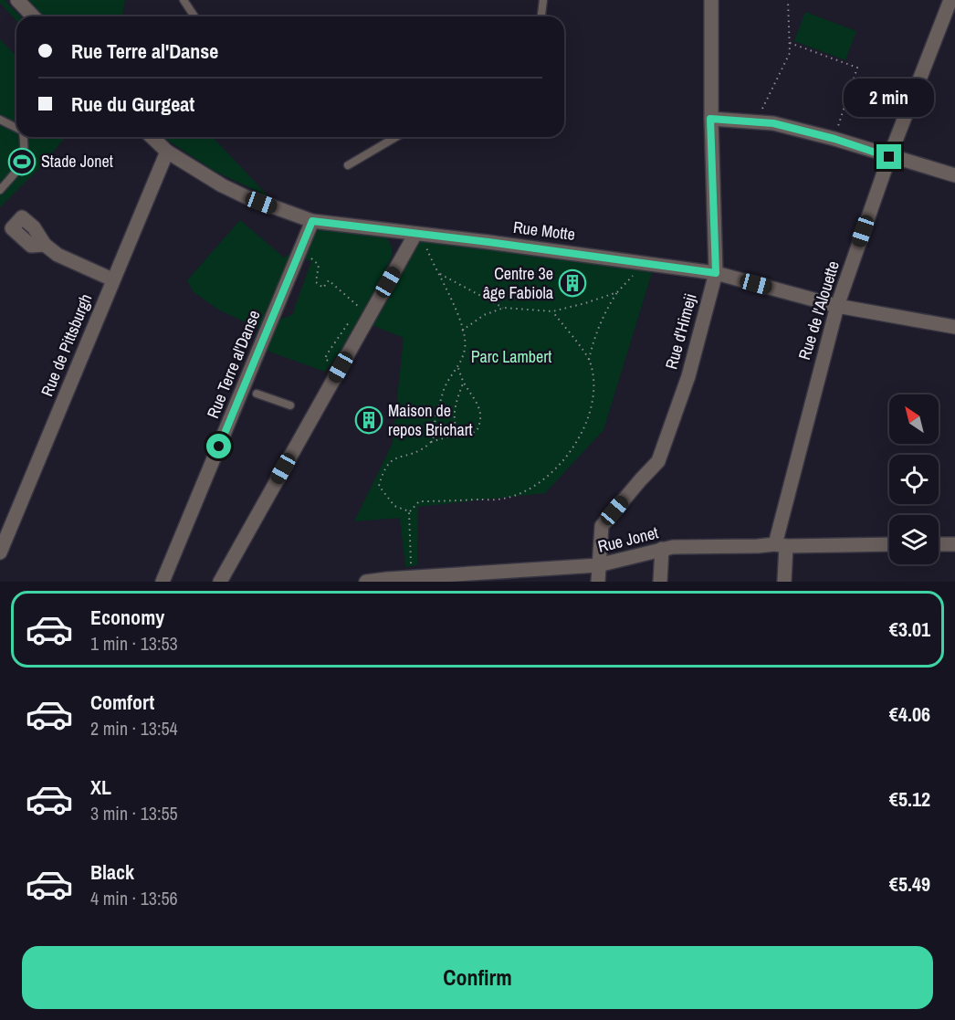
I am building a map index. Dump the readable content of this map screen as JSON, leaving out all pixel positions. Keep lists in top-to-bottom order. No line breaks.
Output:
{"streets":{"street":["Rue Motte","Rue de l'Alouette","Rue d'Himeji","Rue de Pittsburgh","Rue Terre al'Danse","Rue Jonet"]},"crossings":[["Rue Motte","Rue de l'Alouette"],["Rue Motte","Rue d'Himeji"],["Rue Motte","Rue de Pittsburgh"],["Rue Motte","Rue Terre al'Danse"],["Rue de l'Alouette","Rue Jonet"],["Rue d'Himeji","Rue Jonet"]],"parks":["Parc Lambert"],"places":{"sports":["Stade Jonet"],"building":["Centre 3e âge Fabiola","Maison de repos Brichart"]},"north":"top left","page":{"banner":["Rue Terre al'Danse","Rue du Gurgeat"],"bubble":"2 min","list":[{"name":"Economy","note":"1 min · 13:53","value":"€3.01"},{"name":"Comfort","note":"2 min · 13:54","value":"€4.06"},{"name":"XL","note":"3 min · 13:55","value":"€5.12"},{"name":"Black","note":"4 min · 13:56","value":"€5.49"}],"buttons":"Confirm"}}
